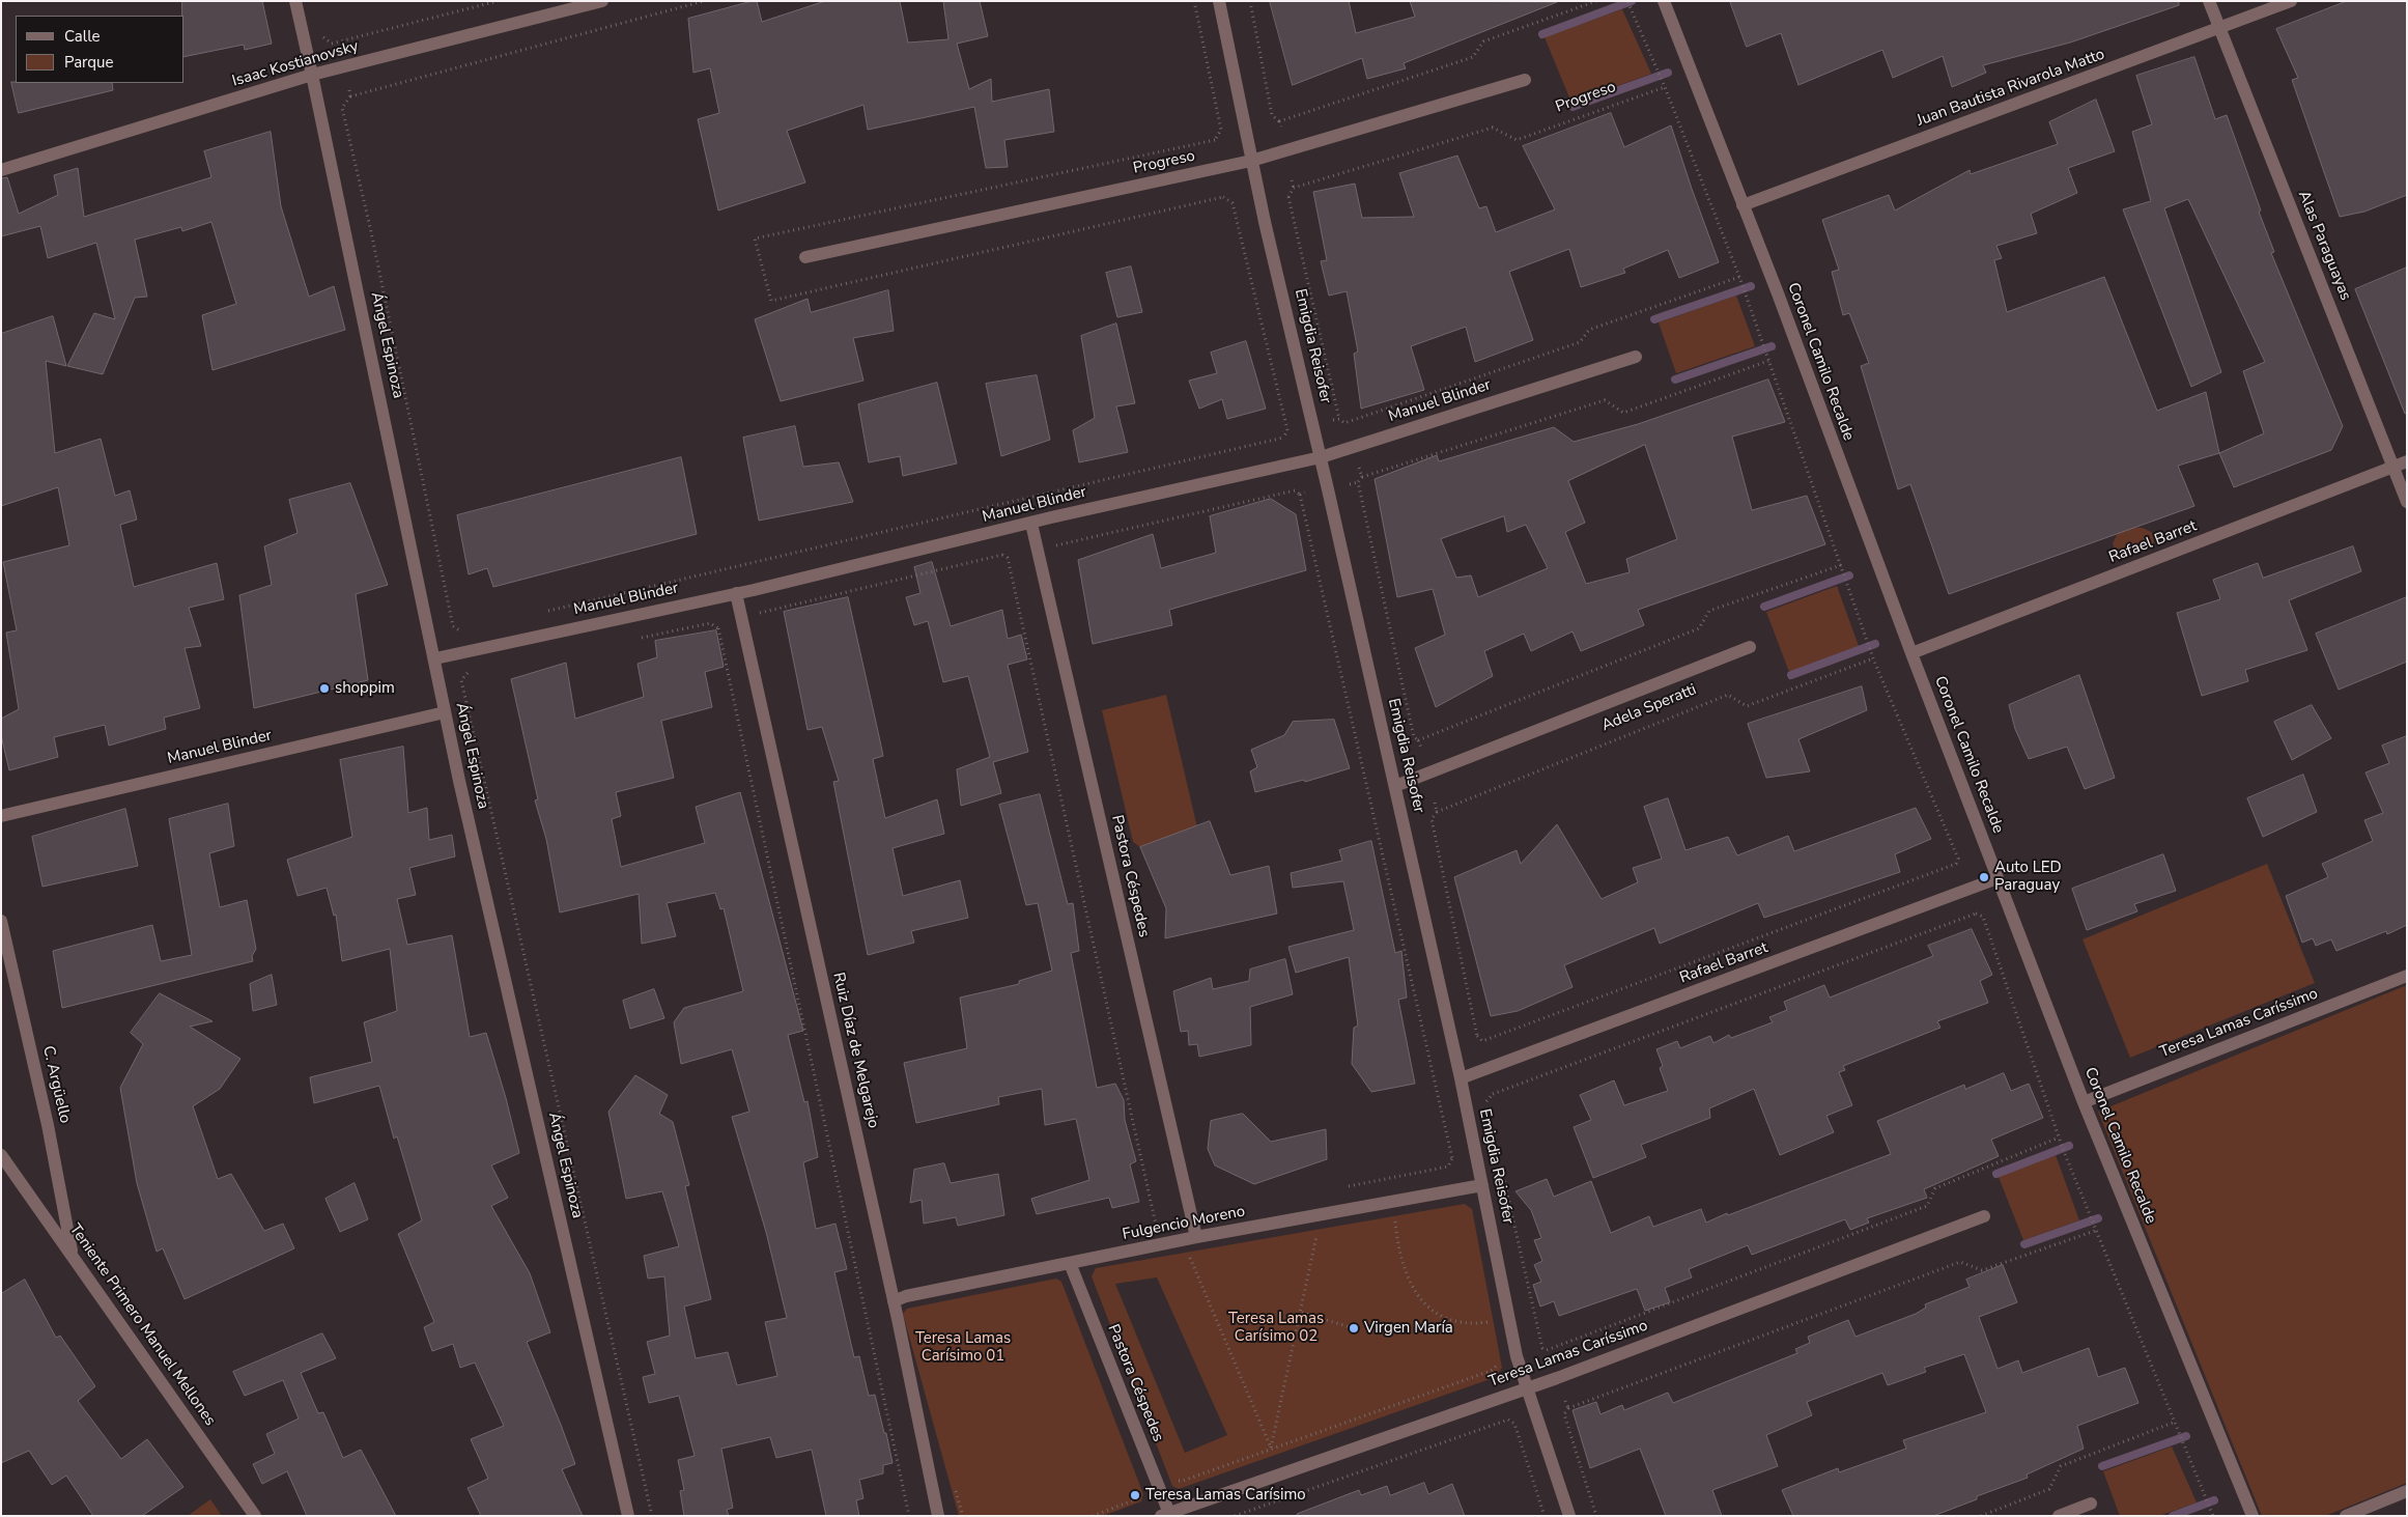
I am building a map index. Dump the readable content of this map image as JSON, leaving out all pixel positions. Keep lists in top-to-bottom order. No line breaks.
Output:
{"streets":{"street":["Isaac Kostianovsky","Juan Bautista Rivarola Matto","Progreso","Alas Paraguayas","Ángel Espinoza","Emigdia Reisofer","Coronel Camilo Recalde","Manuel Blinder","Rafael Barret","Adela Speratti","Pastora Céspedes","Teresa Lamas Caríssimo","Ruiz Díaz de Melgarejo","C. Argüello","Fulgencio Moreno","Teniente Primero Manuel Mellones"]},"crossings":[["Isaac Kostianovsky","Ángel Espinoza"],["Juan Bautista Rivarola Matto","Alas Paraguayas"],["Juan Bautista Rivarola Matto","Coronel Camilo Recalde"],["Progreso","Emigdia Reisofer"],["Alas Paraguayas","Rafael Barret"],["Ángel Espinoza","Manuel Blinder"],["Emigdia Reisofer","Manuel Blinder"],["Emigdia Reisofer","Rafael Barret"],["Emigdia Reisofer","Adela Speratti"],["Emigdia Reisofer","Teresa Lamas Caríssimo"],["Emigdia Reisofer","Fulgencio Moreno"],["Coronel Camilo Recalde","Rafael Barret"],["Coronel Camilo Recalde","Teresa Lamas Caríssimo"],["Manuel Blinder","Pastora Céspedes"],["Manuel Blinder","Ruiz Díaz de Melgarejo"],["Pastora Céspedes","Teresa Lamas Caríssimo"],["Pastora Céspedes","Fulgencio Moreno"],["Ruiz Díaz de Melgarejo","Fulgencio Moreno"],["C. Argüello","Teniente Primero Manuel Mellones"]],"parks":["Teresa Lamas Carísimo 02","Teresa Lamas Carísimo 01"],"places":["shoppim","Auto LED Paraguay","Virgen María","Teresa Lamas Carísimo"],"legend":["Calle","Parque"]}
